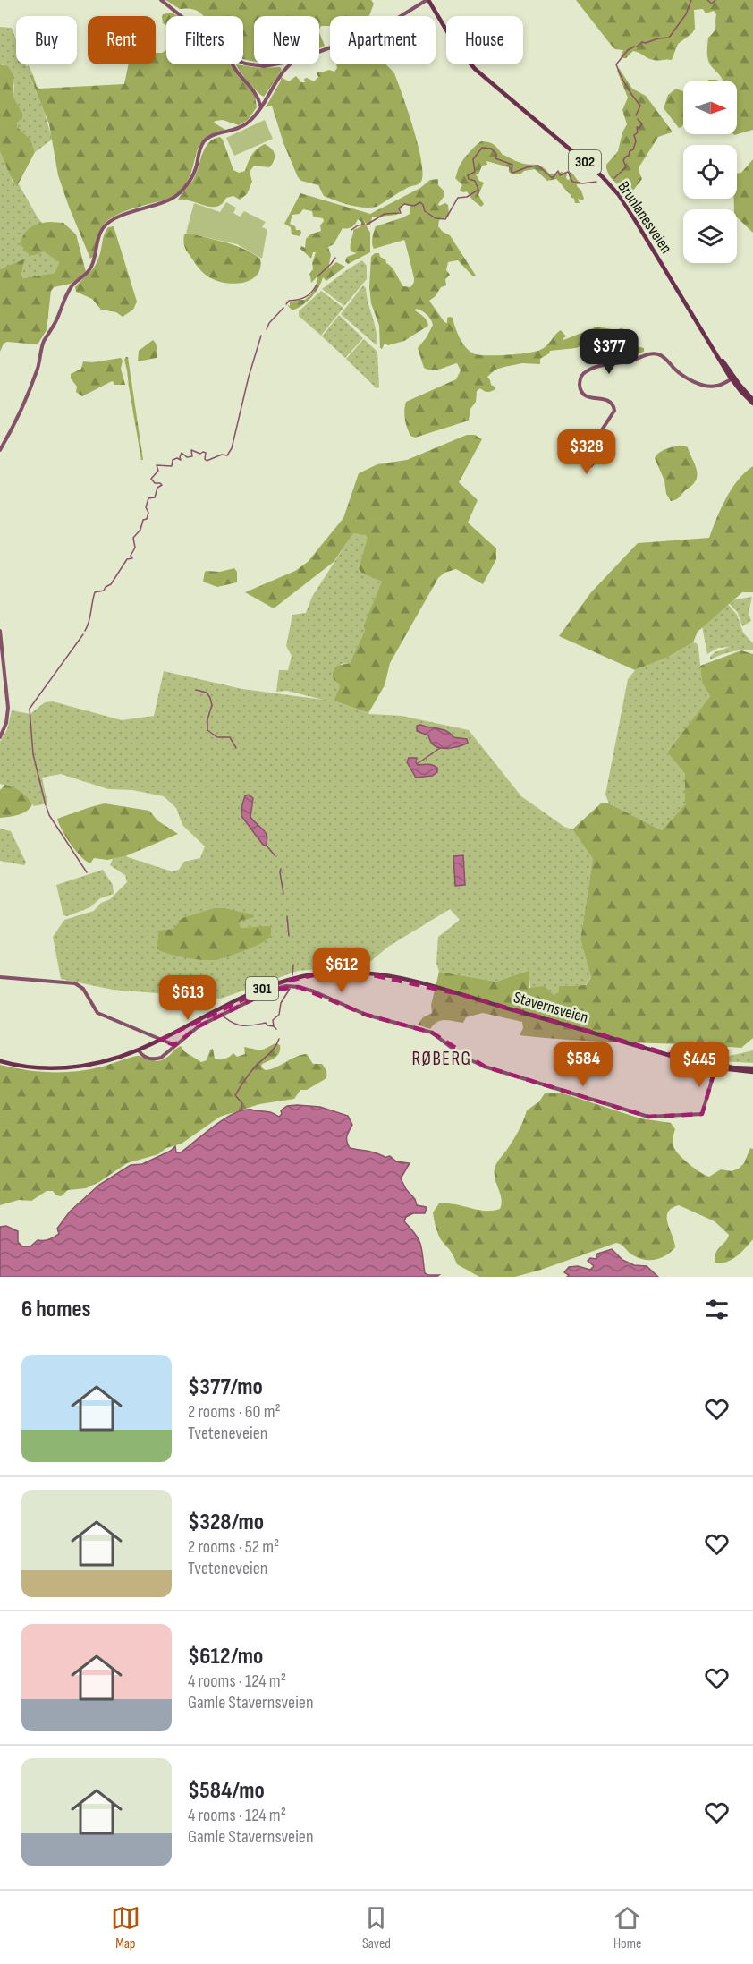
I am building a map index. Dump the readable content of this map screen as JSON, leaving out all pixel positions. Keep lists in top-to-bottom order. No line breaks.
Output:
{"streets":{"main road":["302","Brunlanesveien","301","Stavernsveien"]},"districts":["RØBERG"],"north":"right","page":{"chip":["Buy","Rent","Filters","New","Apartment","House"],"price":["$377","$328","$612","$613","$584","$445"],"heading":"6 homes","list":[{"name":"$377/mo","note":"2 rooms · 60 m² · Tveteneveien"},{"name":"$328/mo","note":"2 rooms · 52 m² · Tveteneveien"},{"name":"$612/mo","note":"4 rooms · 124 m² · Gamle Stavernsveien"},{"name":"$584/mo","note":"4 rooms · 124 m² · Gamle Stavernsveien"}],"tabs":["Map","Saved","Home"]}}
